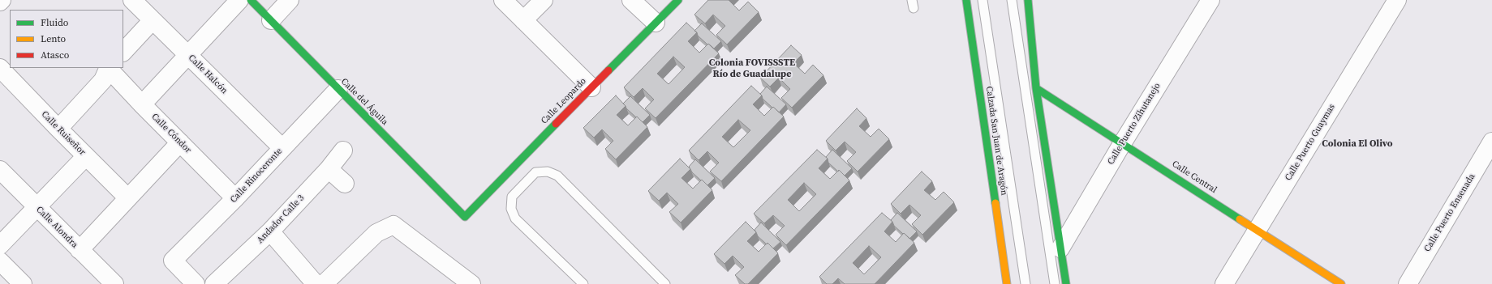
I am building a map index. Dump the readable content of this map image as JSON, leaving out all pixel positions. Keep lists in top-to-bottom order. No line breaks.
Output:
{"streets":{"street":["Calle Halcón","Calle Leopardo","Calle del Águila","Calle Puerto Zihutanejo","Calle Ruiseñor","Calle Cóndor","Calzada San Juan de Aragón","Calle Puerto Guaymas","Calle Rinoceronte","Calle Central","Calle Puerto Ensenada","Andador Calle 3","Calle Alondra"]},"crossings":[["Calle Halcón","Calle Rinoceronte"],["Calle Leopardo","Calle del Águila"],["Calle del Águila","Calle Rinoceronte"],["Calle Puerto Zihutanejo","Calle Central"],["Calle Cóndor","Calle Rinoceronte"],["Calle Puerto Guaymas","Calle Central"]],"districts":["Colonia FOVISSSTE Río de Guadalupe","Colonia El Olivo"],"legend":["Fluido","Lento","Atasco"]}
